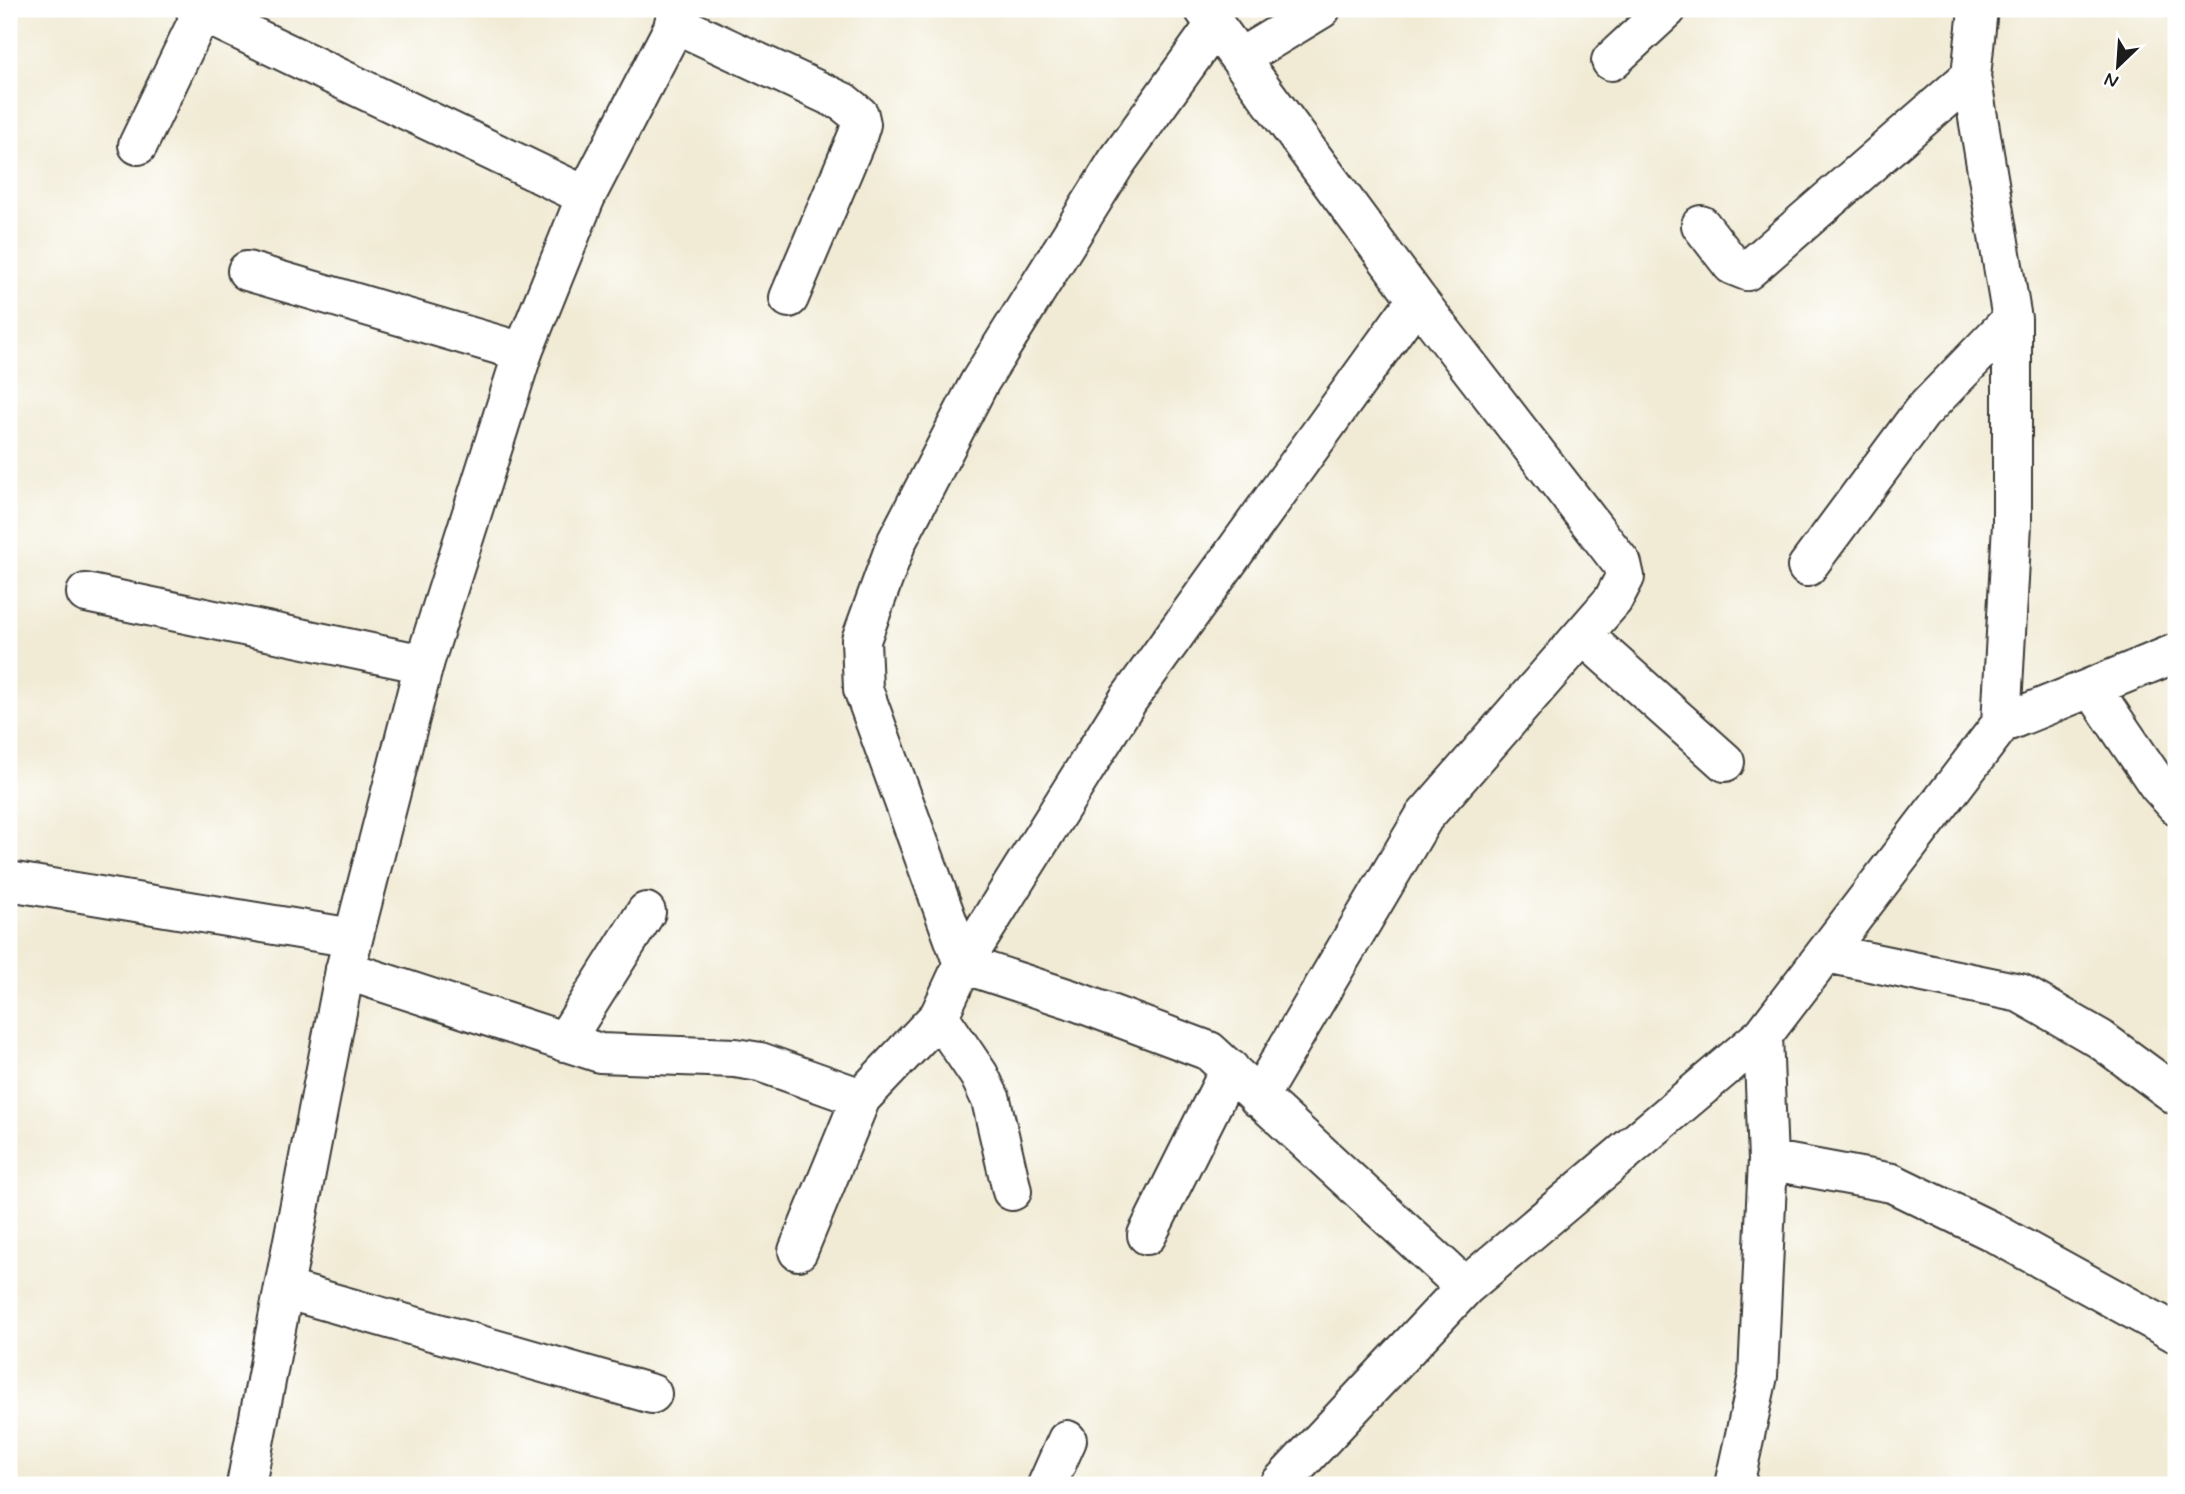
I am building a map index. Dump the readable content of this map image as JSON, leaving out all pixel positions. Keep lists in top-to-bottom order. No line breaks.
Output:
{"north":"bottom left"}
